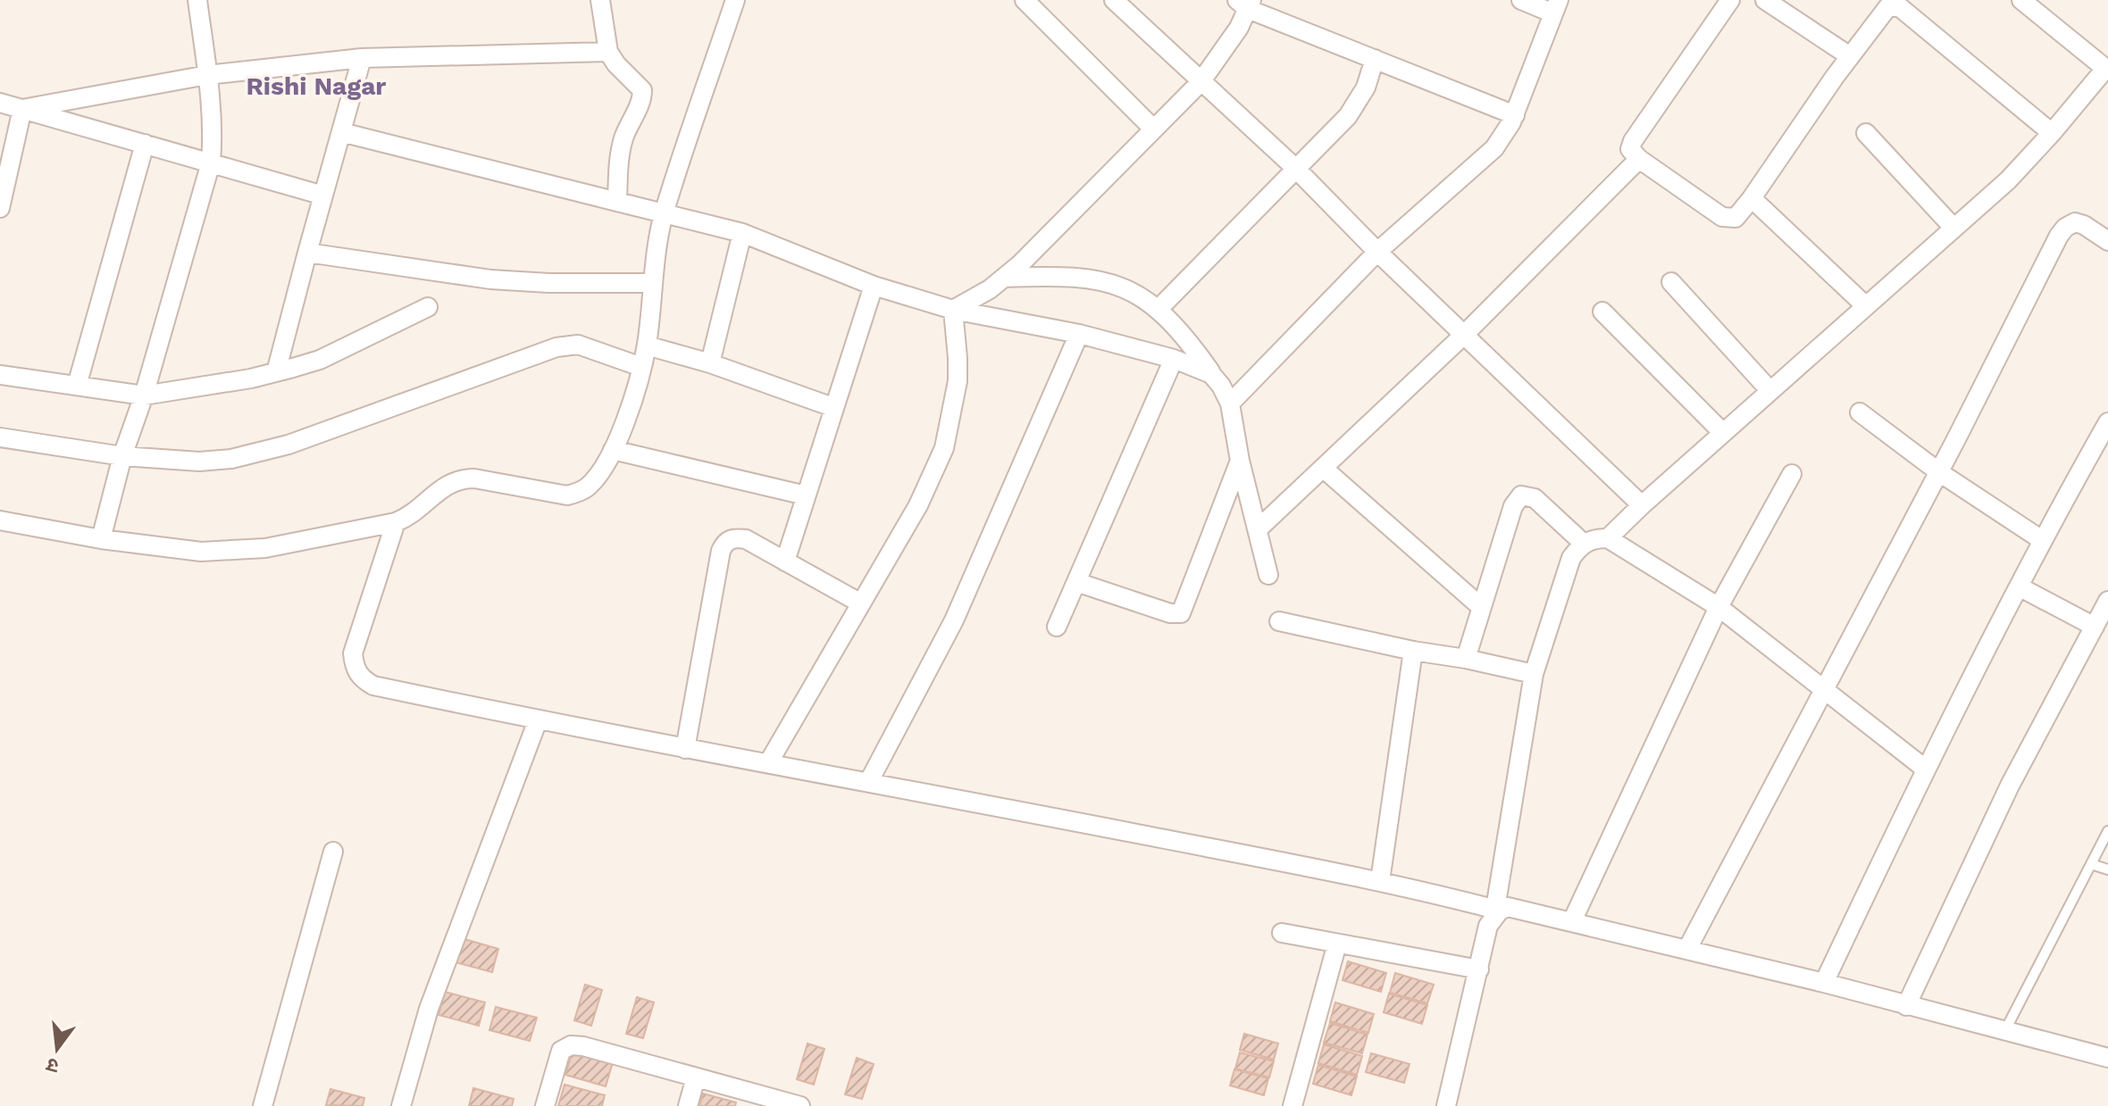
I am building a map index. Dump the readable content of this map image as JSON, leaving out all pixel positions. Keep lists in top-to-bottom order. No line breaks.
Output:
{"districts":["Rishi Nagar"],"north":"bottom"}
